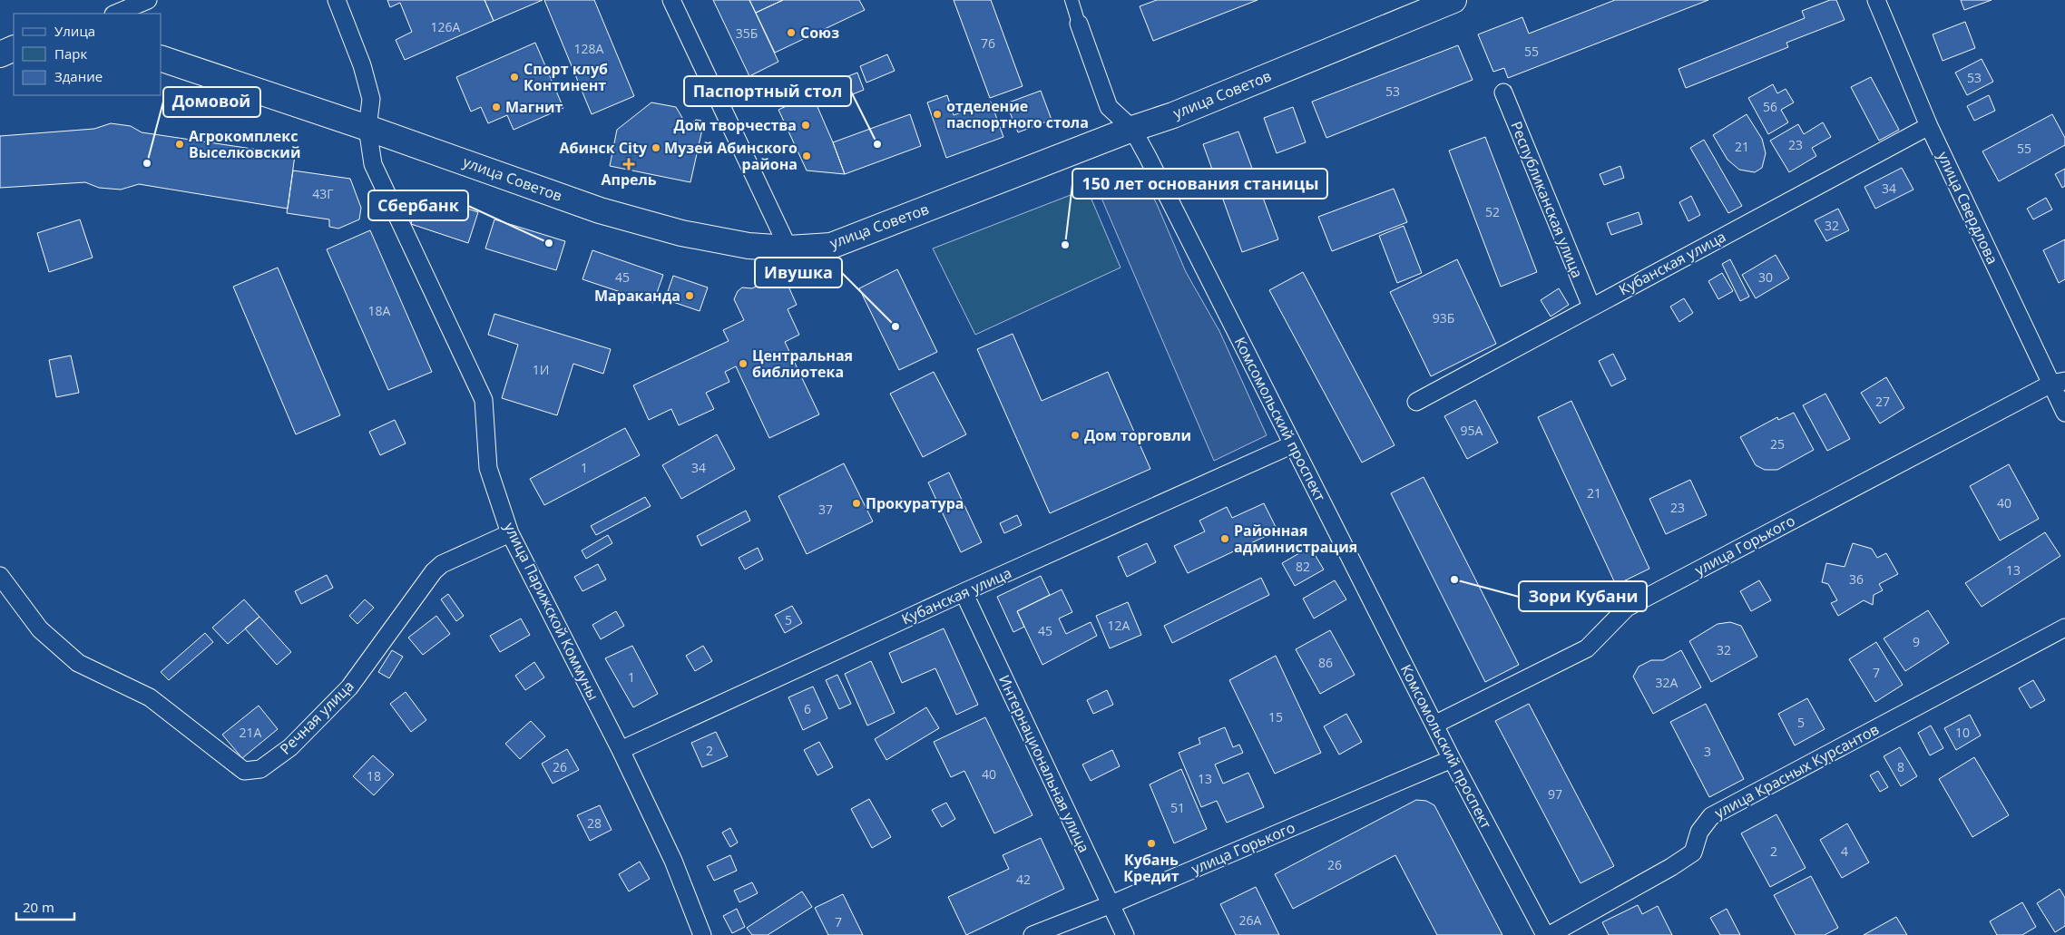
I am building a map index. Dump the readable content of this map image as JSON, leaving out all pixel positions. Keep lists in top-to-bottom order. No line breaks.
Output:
{"streets":{"main road":["улица Советов"],"street":["Республиканская улица","улица Свердлова","Кубанская улица","Комсомольский проспект","улица Горького","улица Парижской Коммуны","Речная улица","Интернациональная улица","улица Красных Курсантов"]},"crossings":[["улица Советов","Комсомольский проспект"],["улица Советов","улица Парижской Коммуны"],["Республиканская улица","Кубанская улица"],["улица Свердлова","Кубанская улица"],["улица Свердлова","улица Горького"],["Кубанская улица","Комсомольский проспект"],["Кубанская улица","улица Парижской Коммуны"],["Кубанская улица","Интернациональная улица"],["Комсомольский проспект","улица Горького"],["улица Горького","Интернациональная улица"],["улица Парижской Коммуны","Речная улица"]],"places":{"other":["Союз","Спорт клуб Континент","Магнит","отделение паспортного стола","Дом творчества","Агрокомплекс Выселковский","Паспортный стол","Абинск City","Музей Абинского района","Домовой","Сбербанк","150 лет основания станицы","Мараканда","Ивушка","Центральная библиотека","Дом торговли","Прокуратура","Районная администрация","Зори Кубани","Кубань Кредит"],"health":["Апрель"]},"house_numbers":["126А","35Б","76","128А","55","53","53","56","23","21","55","34","43Г","52","32","45","30","18А","93Б","1И","27","95А","25","1","34","21","40","23","37","82","13","36","5","12А","45","9","32","86","7","1","32А","6","15","5","21А","10","2","3","26","8","40","18","13","97","51","28","2","4","26","42","26А","7"],"legend":["Улица","Парк","Здание"],"scale_bar":"20 m"}
